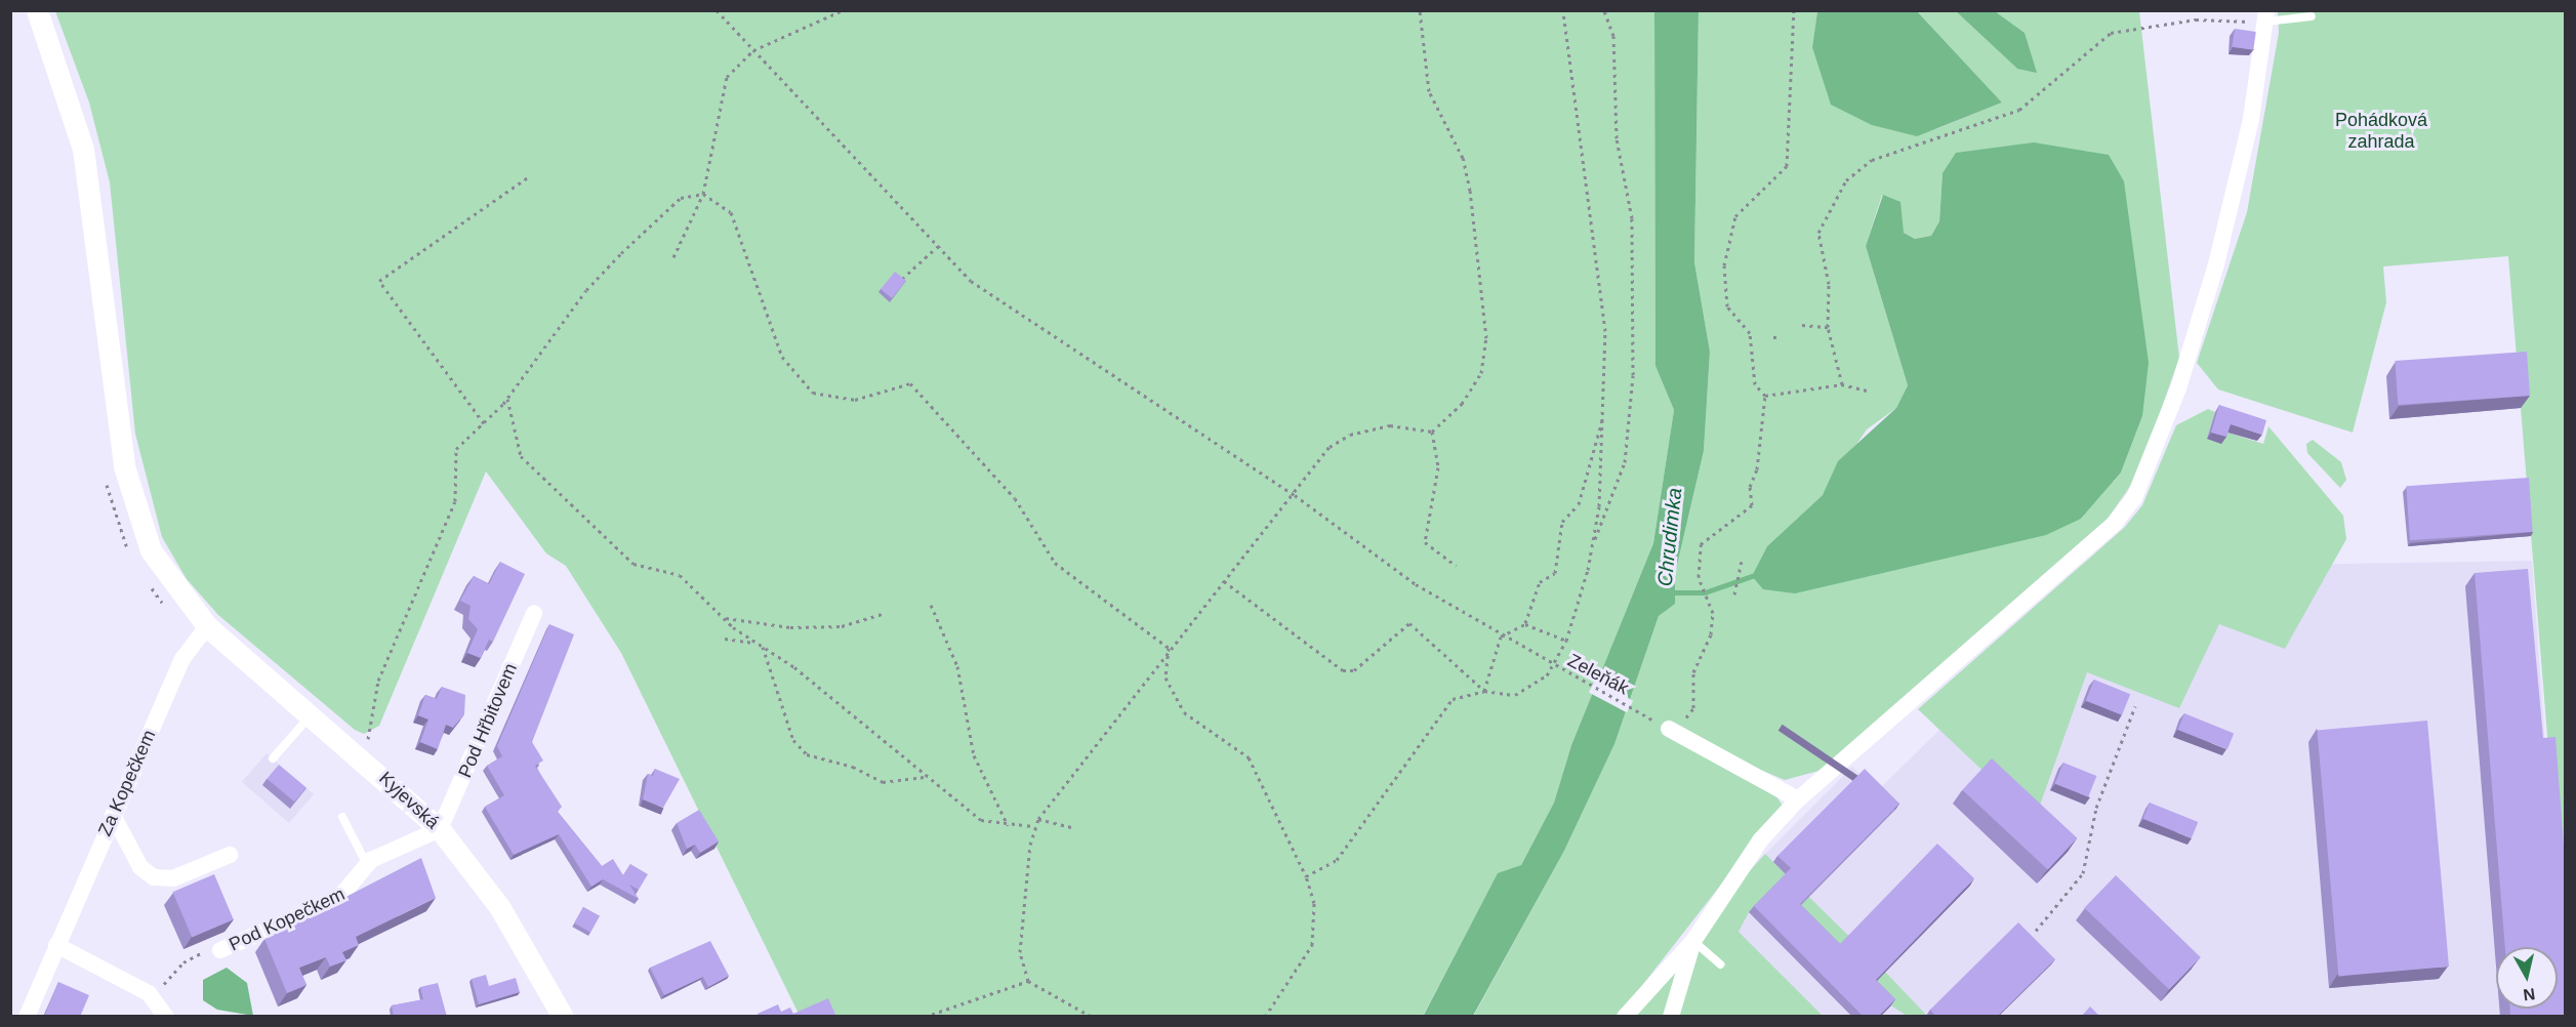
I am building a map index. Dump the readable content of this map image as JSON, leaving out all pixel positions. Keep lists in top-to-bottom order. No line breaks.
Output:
{"streets":{"street":["Pod Hřbitovem","Za Kopečkem","Kyjevská","Pod Kopečkem"],"path":["Zeleňák"]},"crossings":[["Pod Hřbitovem","Kyjevská"],["Pod Hřbitovem","Pod Kopečkem"],["Za Kopečkem","Kyjevská"],["Kyjevská","Pod Kopečkem"]],"water":["Chrudimka"],"parks":["Pohádková zahrada"],"north":"bottom"}
